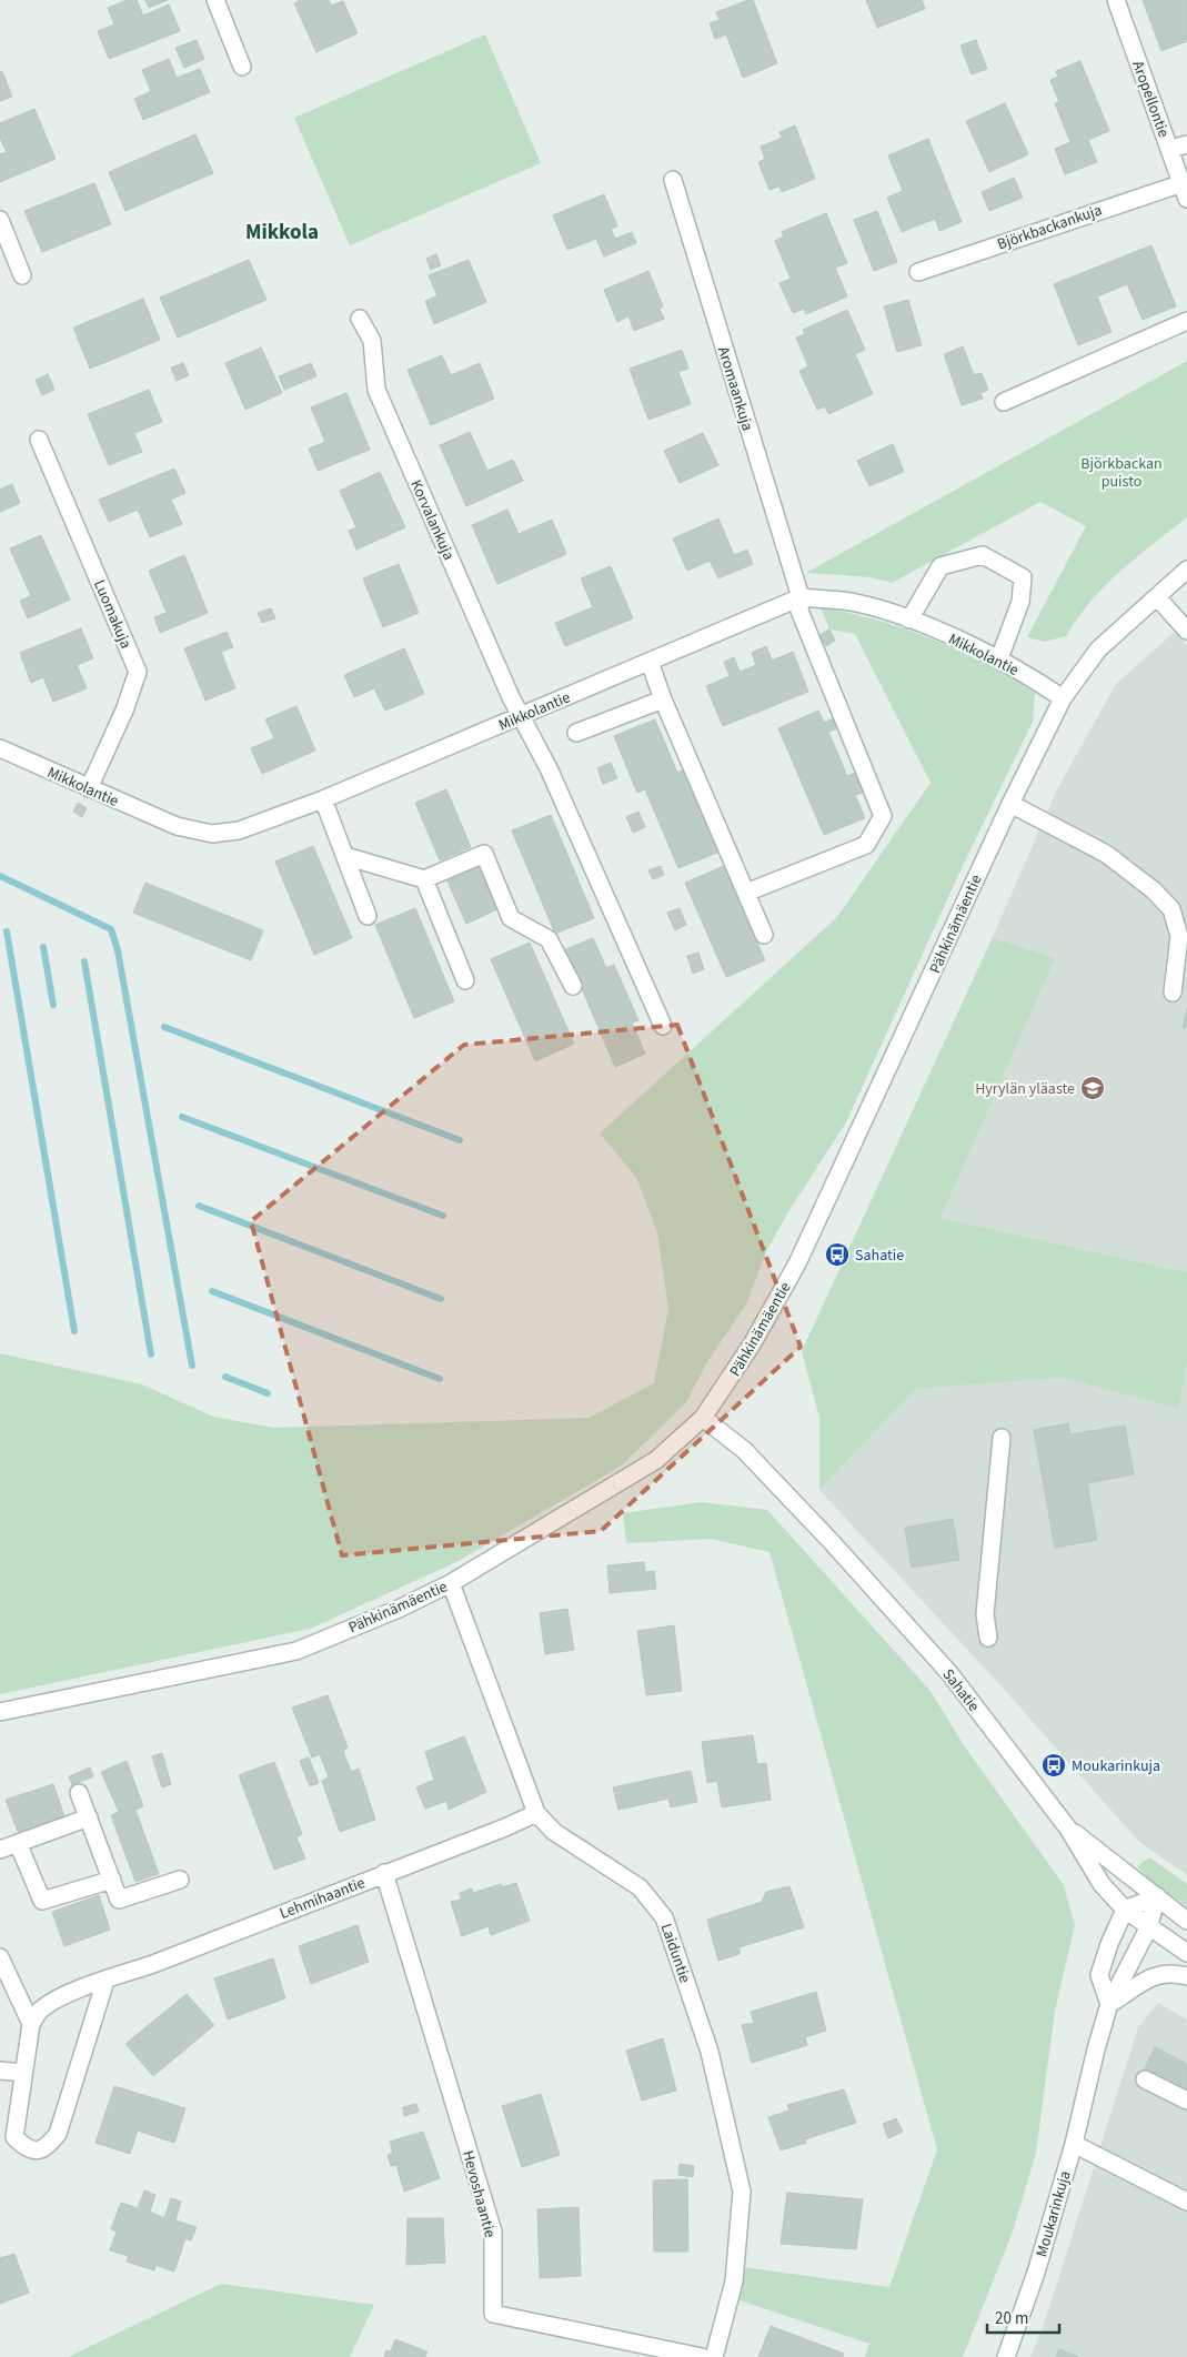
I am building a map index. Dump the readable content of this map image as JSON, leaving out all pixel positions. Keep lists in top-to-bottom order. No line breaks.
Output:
{"streets":{"street":["Aropellontie","Björkbackankuja","Aromaankuja","Korvalankuja","Luomakuja","Mikkolantie","Pähkinämäentie","Sahatie","Lehmihaantie","Laiduntie","Hevoshaantie","Moukarinkuja"]},"crossings":[["Aropellontie","Björkbackankuja"],["Aromaankuja","Mikkolantie"],["Korvalankuja","Mikkolantie"],["Luomakuja","Mikkolantie"],["Mikkolantie","Pähkinämäentie"],["Pähkinämäentie","Sahatie"],["Pähkinämäentie","Laiduntie"],["Sahatie","Moukarinkuja"],["Lehmihaantie","Laiduntie"],["Lehmihaantie","Hevoshaantie"]],"districts":["Mikkola"],"parks":["Björkbackan puisto"],"places":{"school or university":["Hyrylän yläaste"],"bus stop":["Sahatie","Moukarinkuja"]},"scale_bar":"20 m"}
